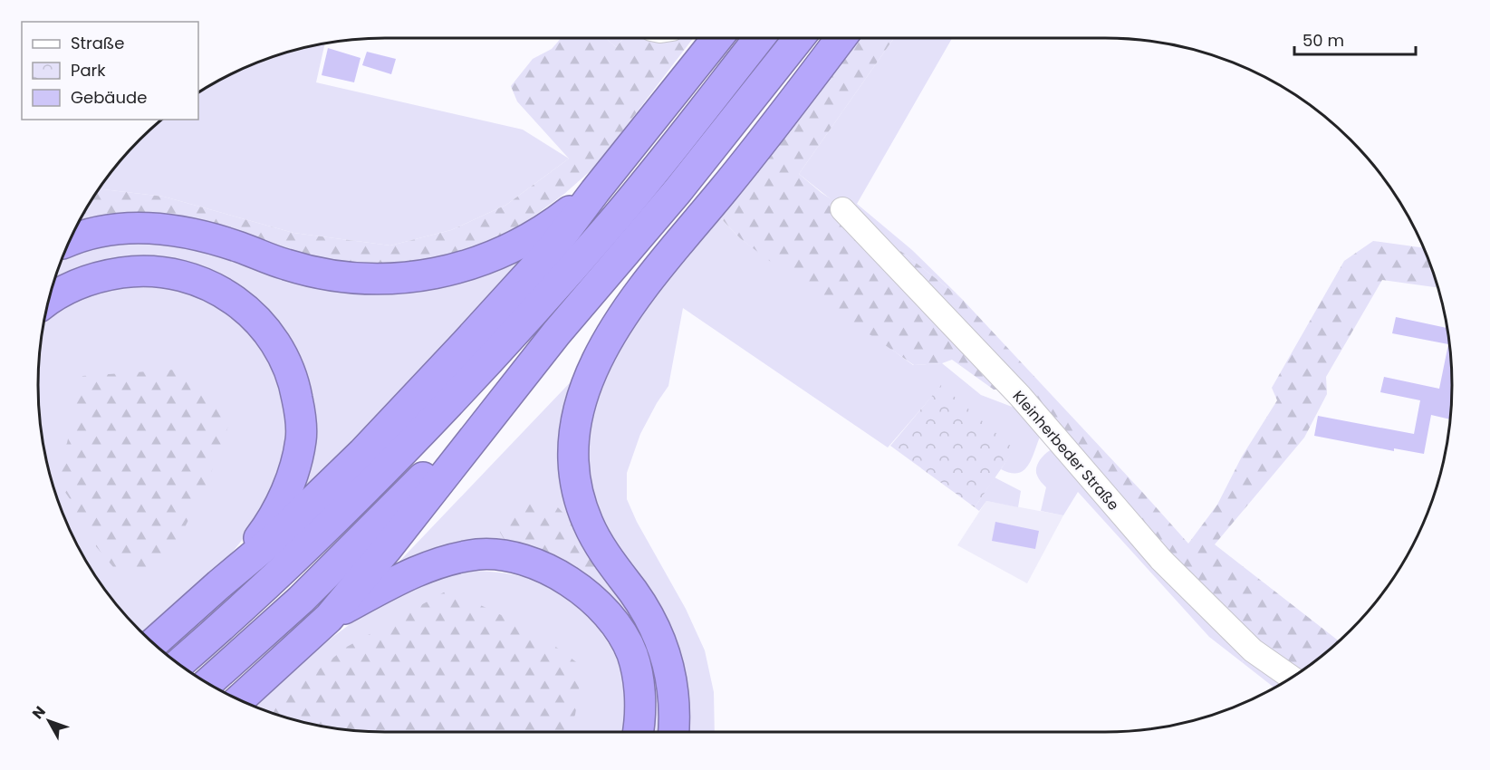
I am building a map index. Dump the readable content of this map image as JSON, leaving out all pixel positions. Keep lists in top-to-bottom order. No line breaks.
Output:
{"streets":{"street":["Kleinherbeder Straße"]},"legend":["Straße","Park","Gebäude"],"scale_bar":"50 m","north":"top left"}
